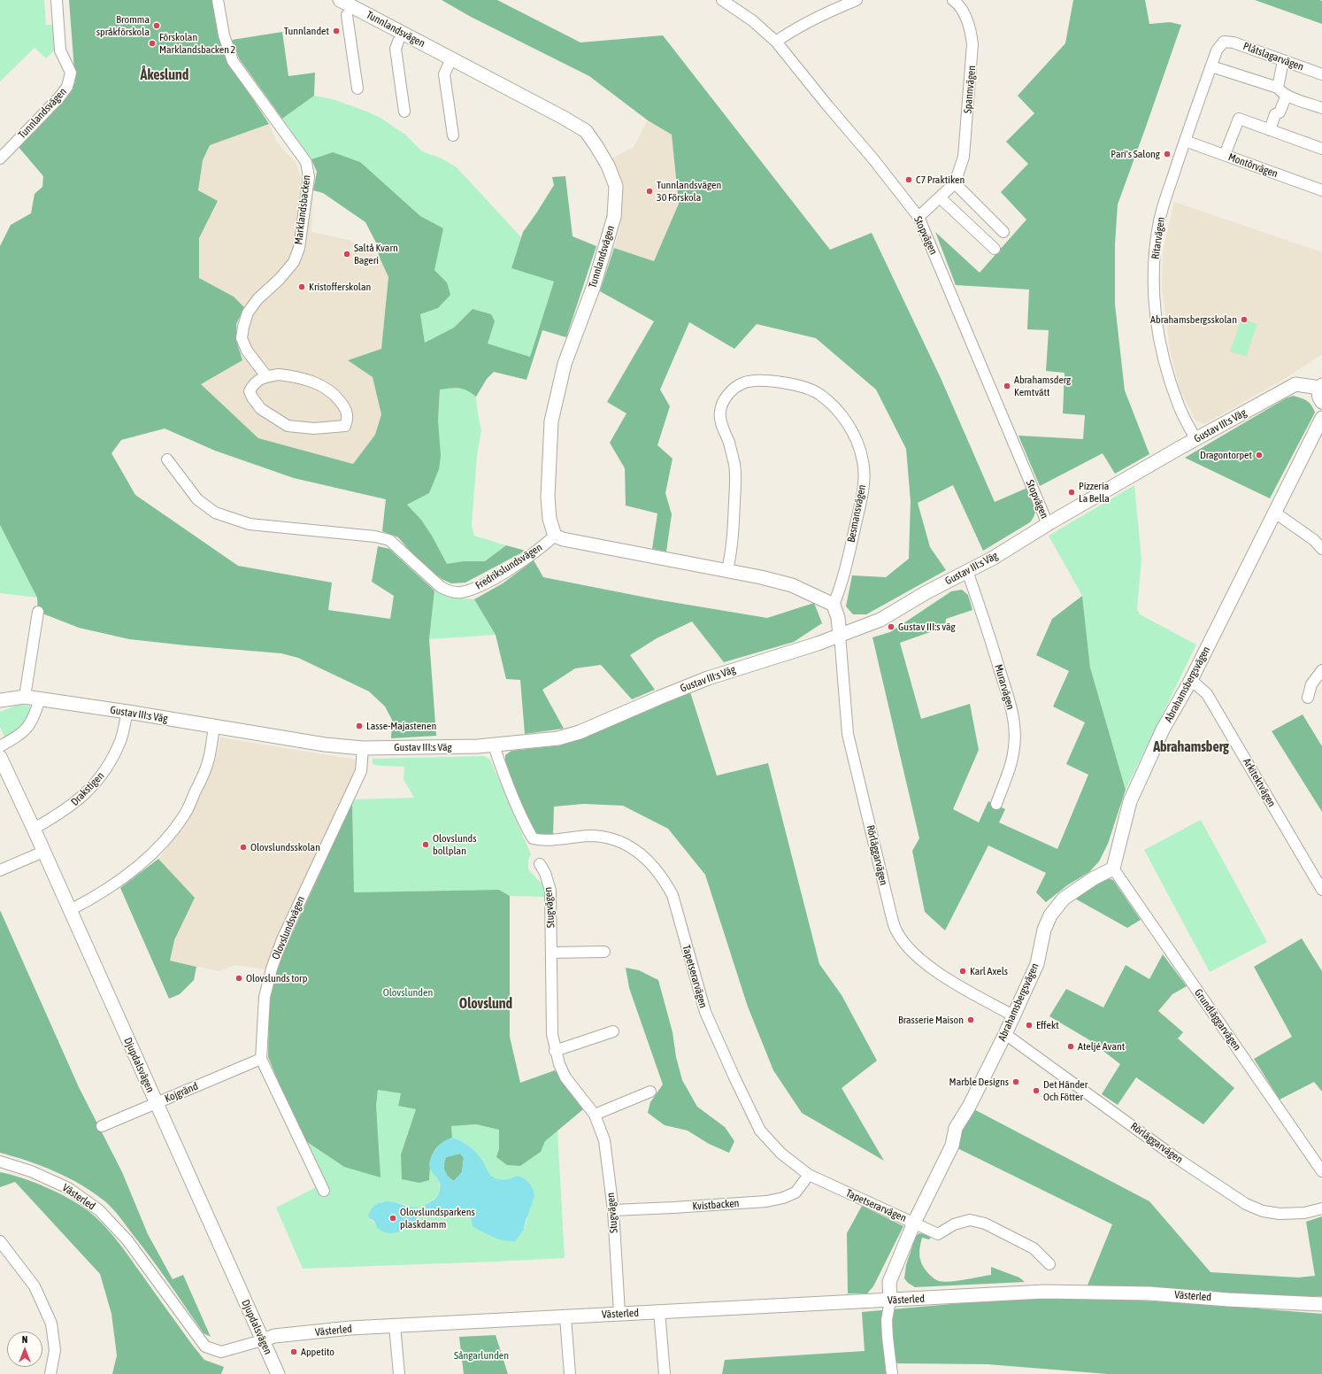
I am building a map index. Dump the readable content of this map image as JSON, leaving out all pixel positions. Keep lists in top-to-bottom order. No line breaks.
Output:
{"streets":{"street":["Tunnlandsvägen","Plåtslagarvägen","Spannvägen","Montörvägen","Marklandsbacken","Stopvägen","Ritarvägen","Gustav III:s Väg","Besmansvägen","Fredrikslundsvägen","Abrahamsbergsvägen","Murarvägen","Arkitektvägen","Drakstigen","Rörläggarvägen","Stugvägen","Olovslundsvägen","Tapetserarvägen","Grundläggarvägen","Djupdalsvägen","Kojgränd","Västerled","Kvistbacken"]},"crossings":[["Tunnlandsvägen","Fredrikslundsvägen"],["Plåtslagarvägen","Ritarvägen"],["Spannvägen","Stopvägen"],["Montörvägen","Ritarvägen"],["Stopvägen","Gustav III:s Väg"],["Ritarvägen","Gustav III:s Väg"],["Gustav III:s Väg","Murarvägen"],["Gustav III:s Väg","Drakstigen"],["Gustav III:s Väg","Rörläggarvägen"],["Gustav III:s Väg","Olovslundsvägen"],["Gustav III:s Väg","Tapetserarvägen"],["Abrahamsbergsvägen","Arkitektvägen"],["Abrahamsbergsvägen","Rörläggarvägen"],["Abrahamsbergsvägen","Tapetserarvägen"],["Abrahamsbergsvägen","Grundläggarvägen"],["Abrahamsbergsvägen","Västerled"],["Drakstigen","Djupdalsvägen"],["Stugvägen","Västerled"],["Stugvägen","Kvistbacken"],["Olovslundsvägen","Kojgränd"],["Tapetserarvägen","Kvistbacken"],["Djupdalsvägen","Kojgränd"],["Djupdalsvägen","Västerled"]],"districts":["Åkeslund","Abrahamsberg","Olovslund"],"parks":["Olovslunden","Sångarlunden"],"places":["Bromma språkförskola","Tunnlandet","Förskolan Marklandsbacken 2","Pari's Salong","C7 Praktiken","Tunnlandsvägen 30 Förskola","Saltå Kvarn Bageri","Kristofferskolan","Abrahamsbergsskolan","Abrahamsderg Kemtvätt","Dragontorpet","Pizzeria La Bella","Gustav III:s väg","Lasse-Majastenen","Olovslunds bollplan","Olovslundsskolan","Karl Axels","Olovslunds torp","Brasserie Maison","Effekt","Ateljé Avant","Marble Designs","Det Händer Och Fötter","Olovslundsparkens plaskdamm","Appetito"],"north":"top"}
